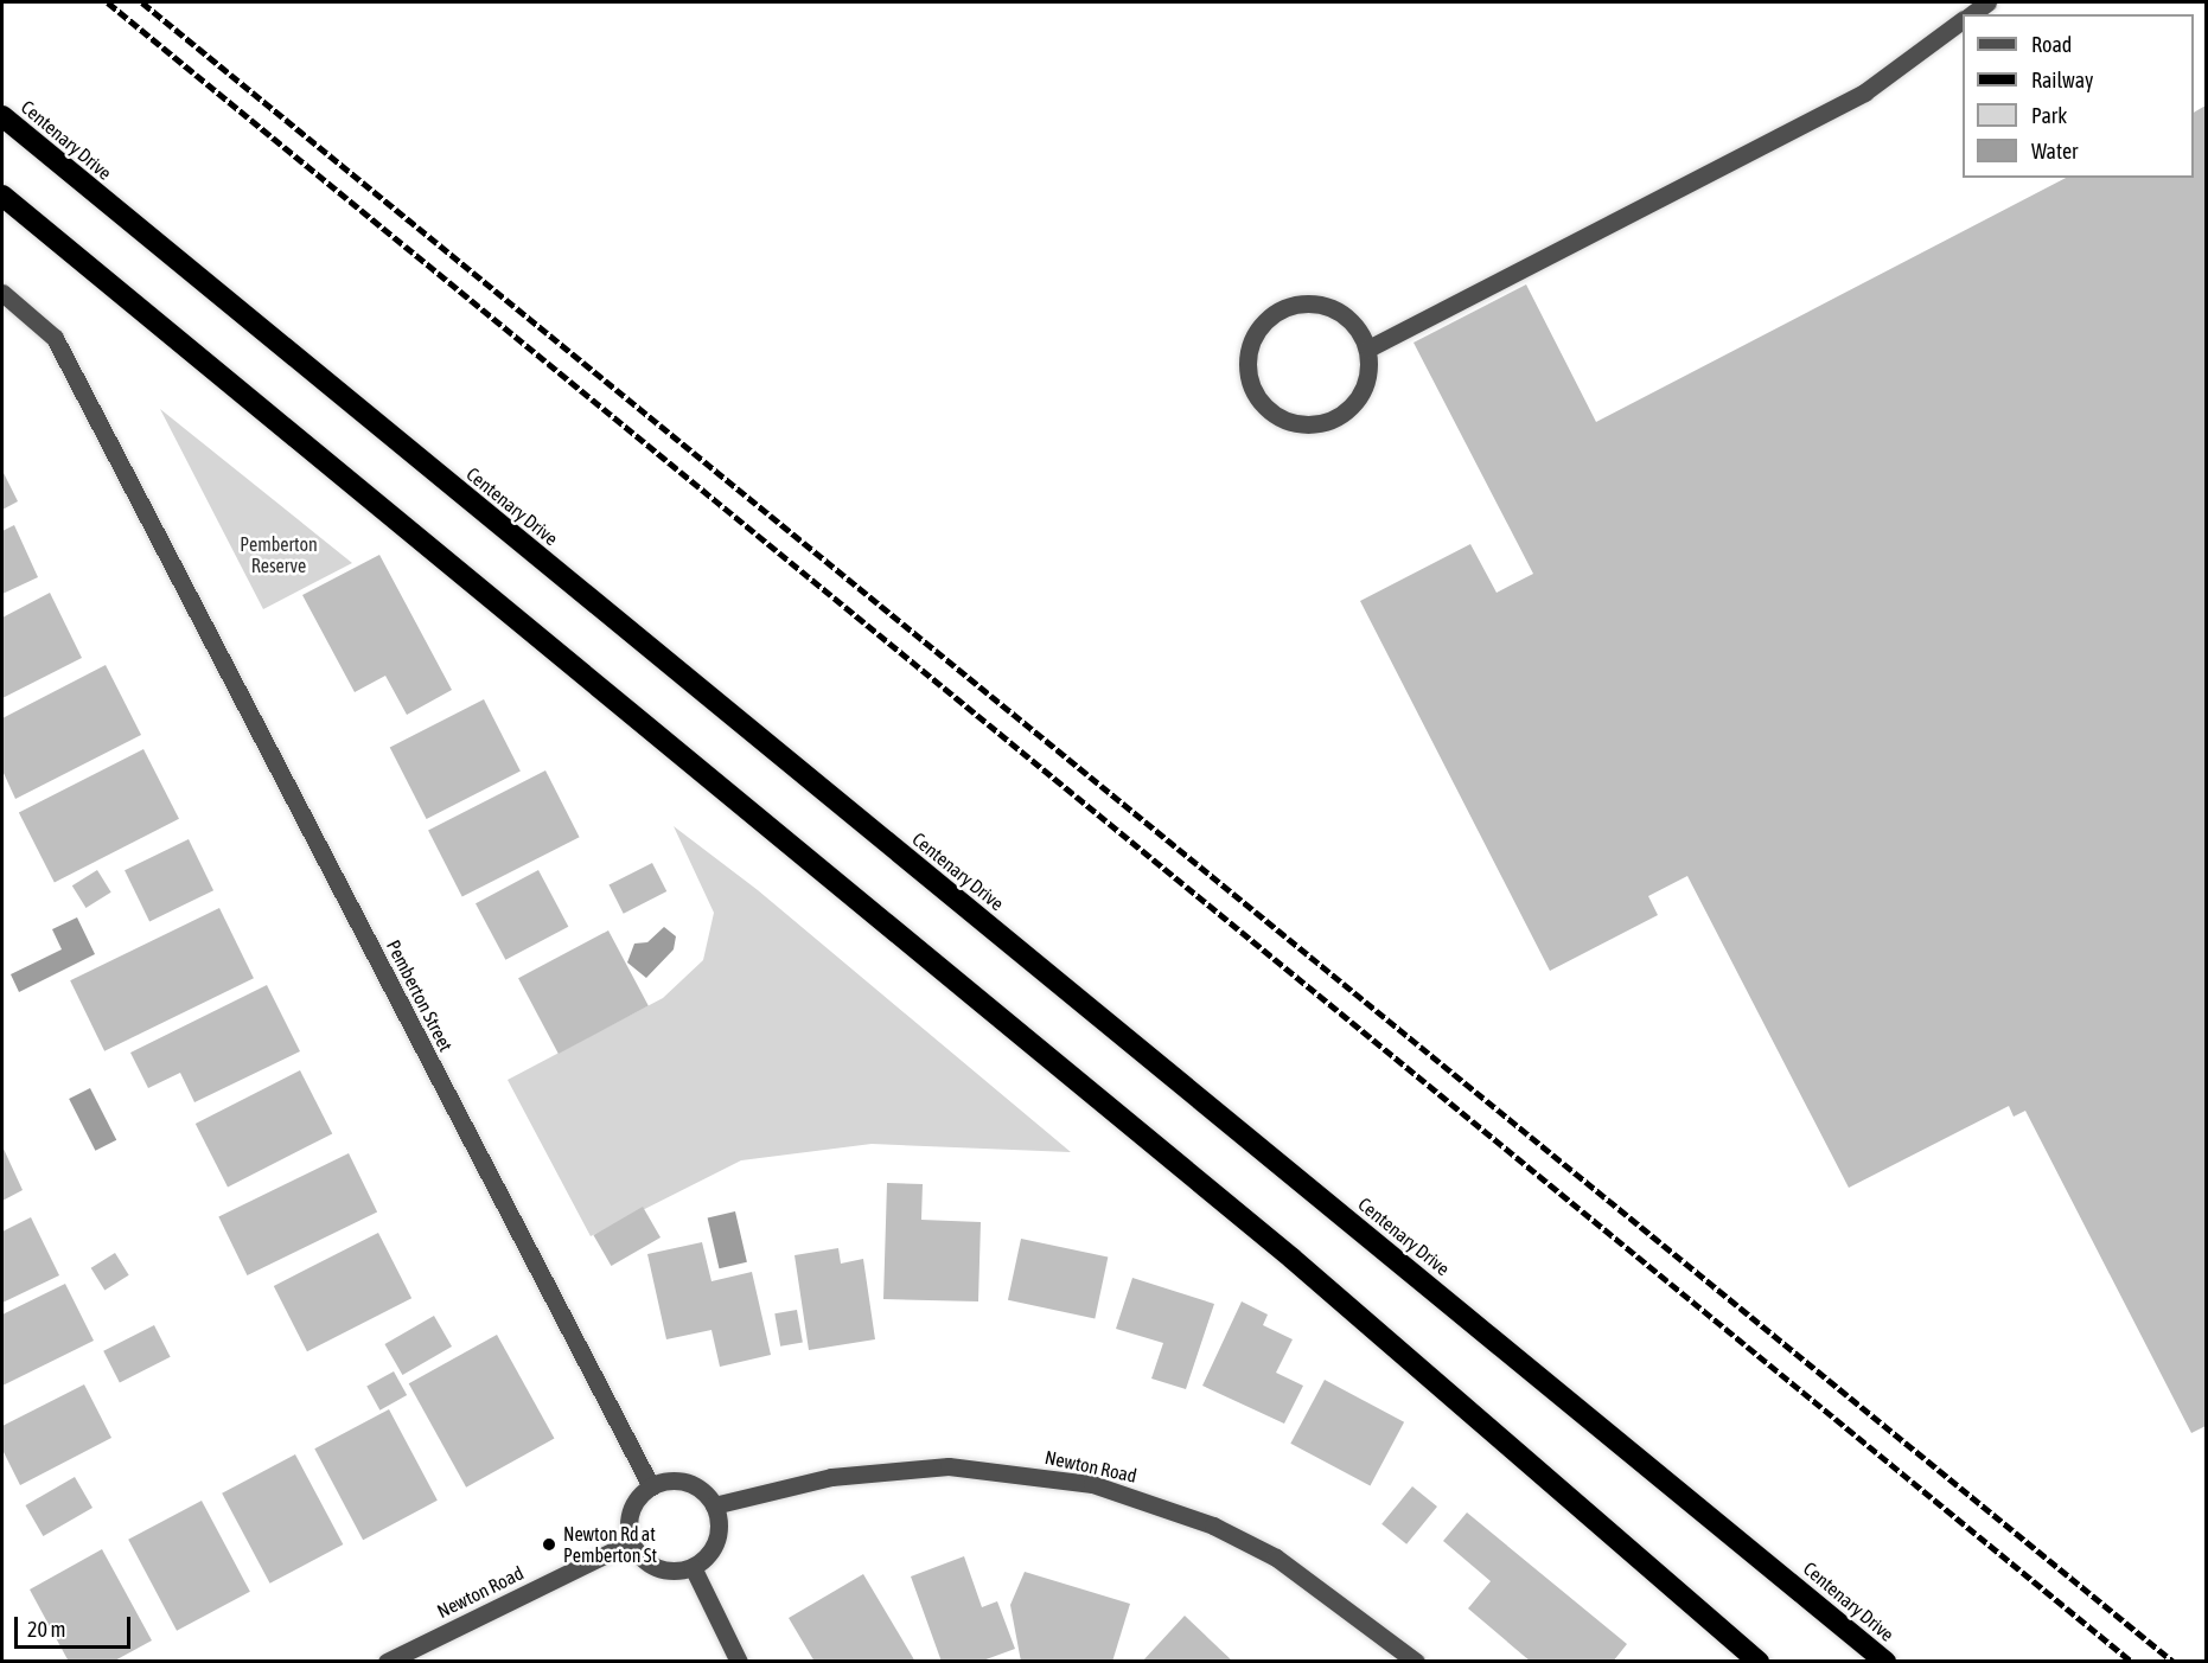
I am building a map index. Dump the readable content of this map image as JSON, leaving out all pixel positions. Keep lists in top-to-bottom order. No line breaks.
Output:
{"streets":{"highway":["Centenary Drive"],"street":["Pemberton Street","Newton Road"]},"crossings":[["Pemberton Street","Newton Road"]],"parks":["Pemberton Reserve"],"places":["Newton Rd at Pemberton St"],"legend":["Road","Railway","Park","Water"],"scale_bar":"20 m"}
